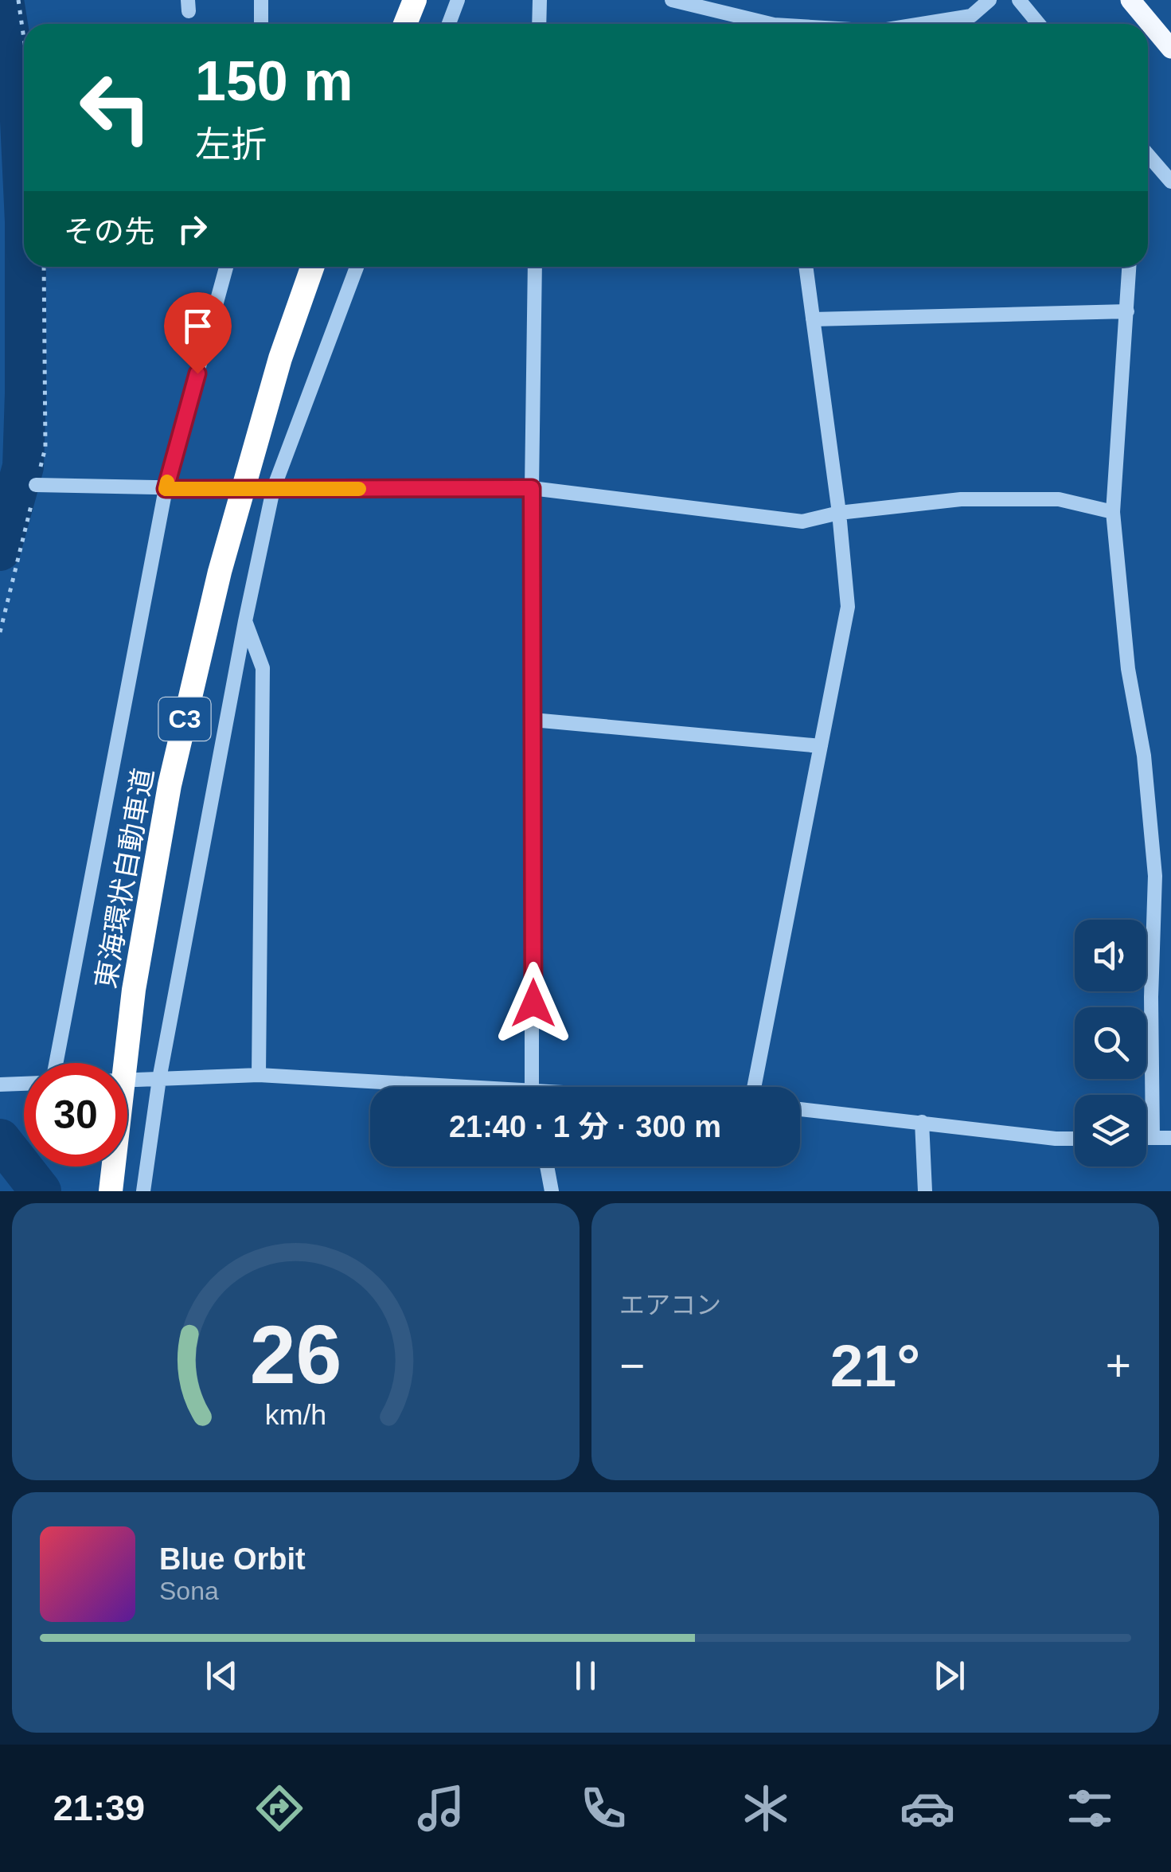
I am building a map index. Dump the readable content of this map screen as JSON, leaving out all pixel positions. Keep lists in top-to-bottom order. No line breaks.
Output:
{"streets":{"highway":["C3","東海環状自動車道"]},"page":{"turn":["150 m","左折"],"then":"その先","limit":"30","trip":"21:40 · 1 分 · 300 m","tile":"エアコン","heat":["−","21°","+"],"song":["Blue Orbit","Sona"],"tabs":"21:39","gauge":["26","km/h"]}}
